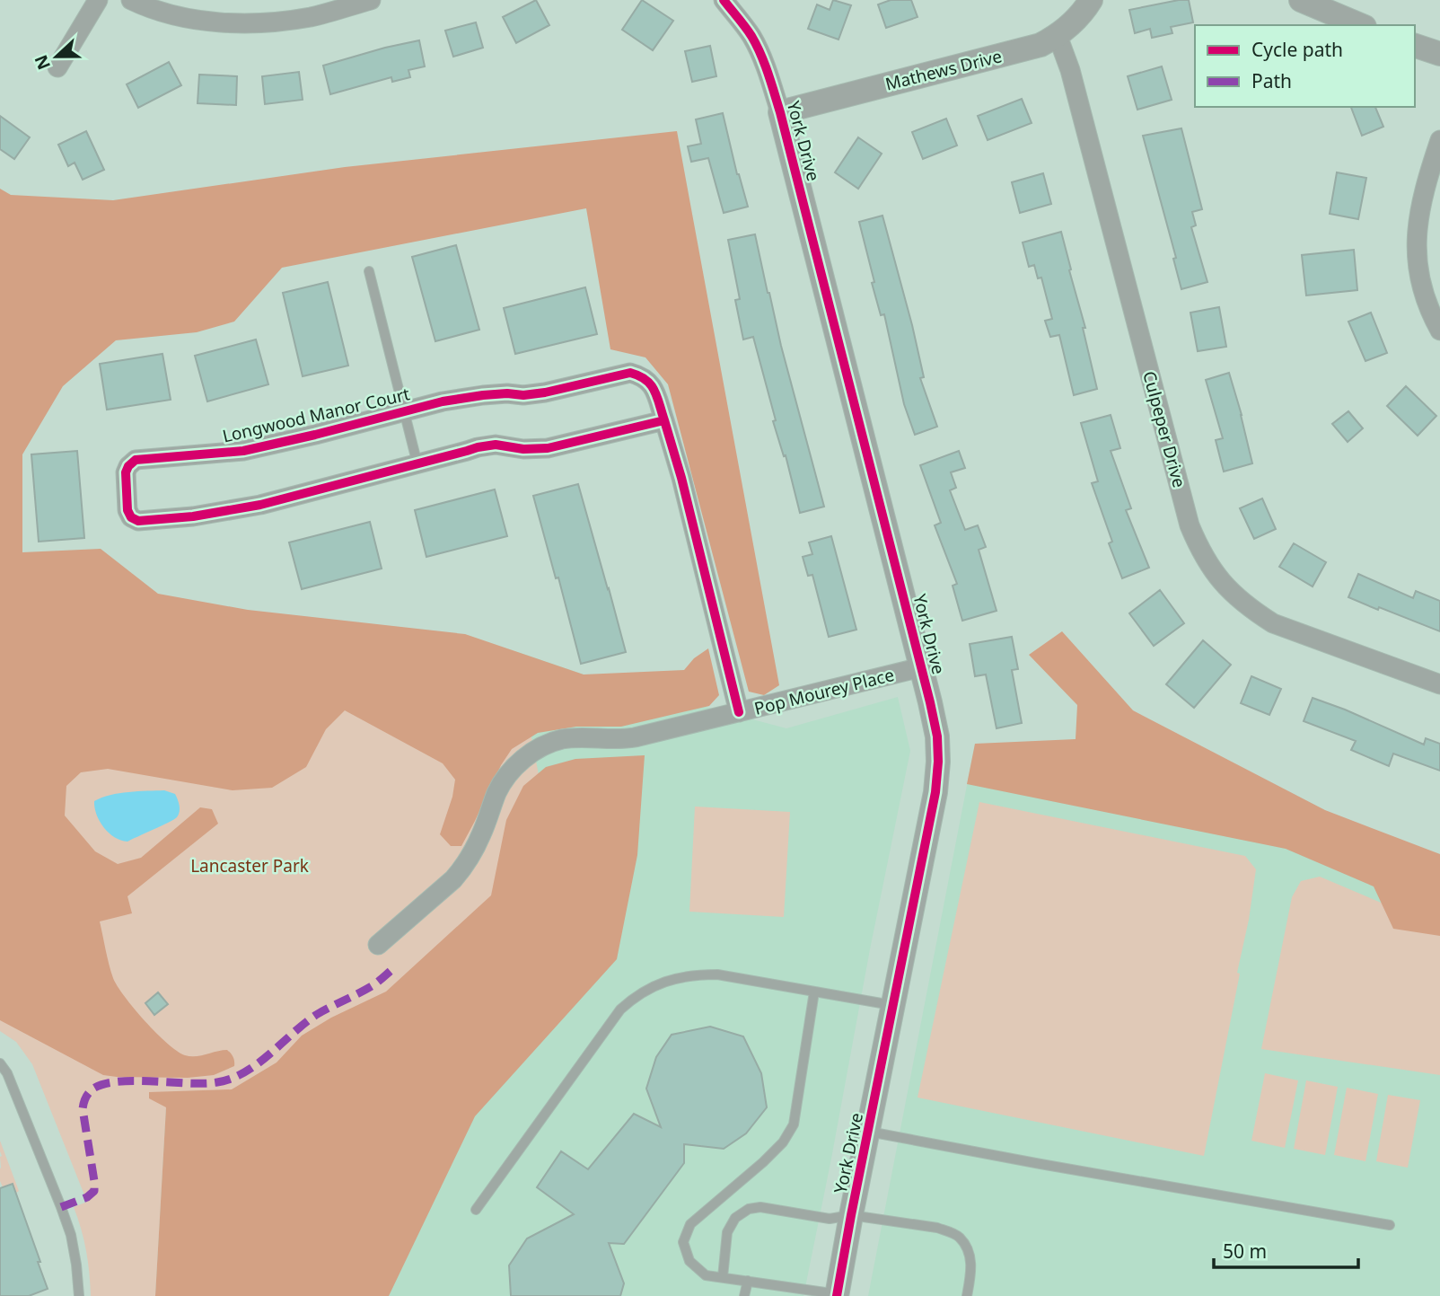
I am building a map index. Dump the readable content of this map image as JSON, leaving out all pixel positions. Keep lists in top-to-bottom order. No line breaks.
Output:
{"streets":{"street":["Mathews Drive","York Drive","Longwood Manor Court","Culpeper Drive","Pop Mourey Place"]},"crossings":[["Mathews Drive","York Drive"],["Mathews Drive","Culpeper Drive"],["York Drive","Pop Mourey Place"],["Longwood Manor Court","Pop Mourey Place"]],"parks":["Lancaster Park"],"legend":["Cycle path","Path"],"scale_bar":"50 m","north":"left"}
